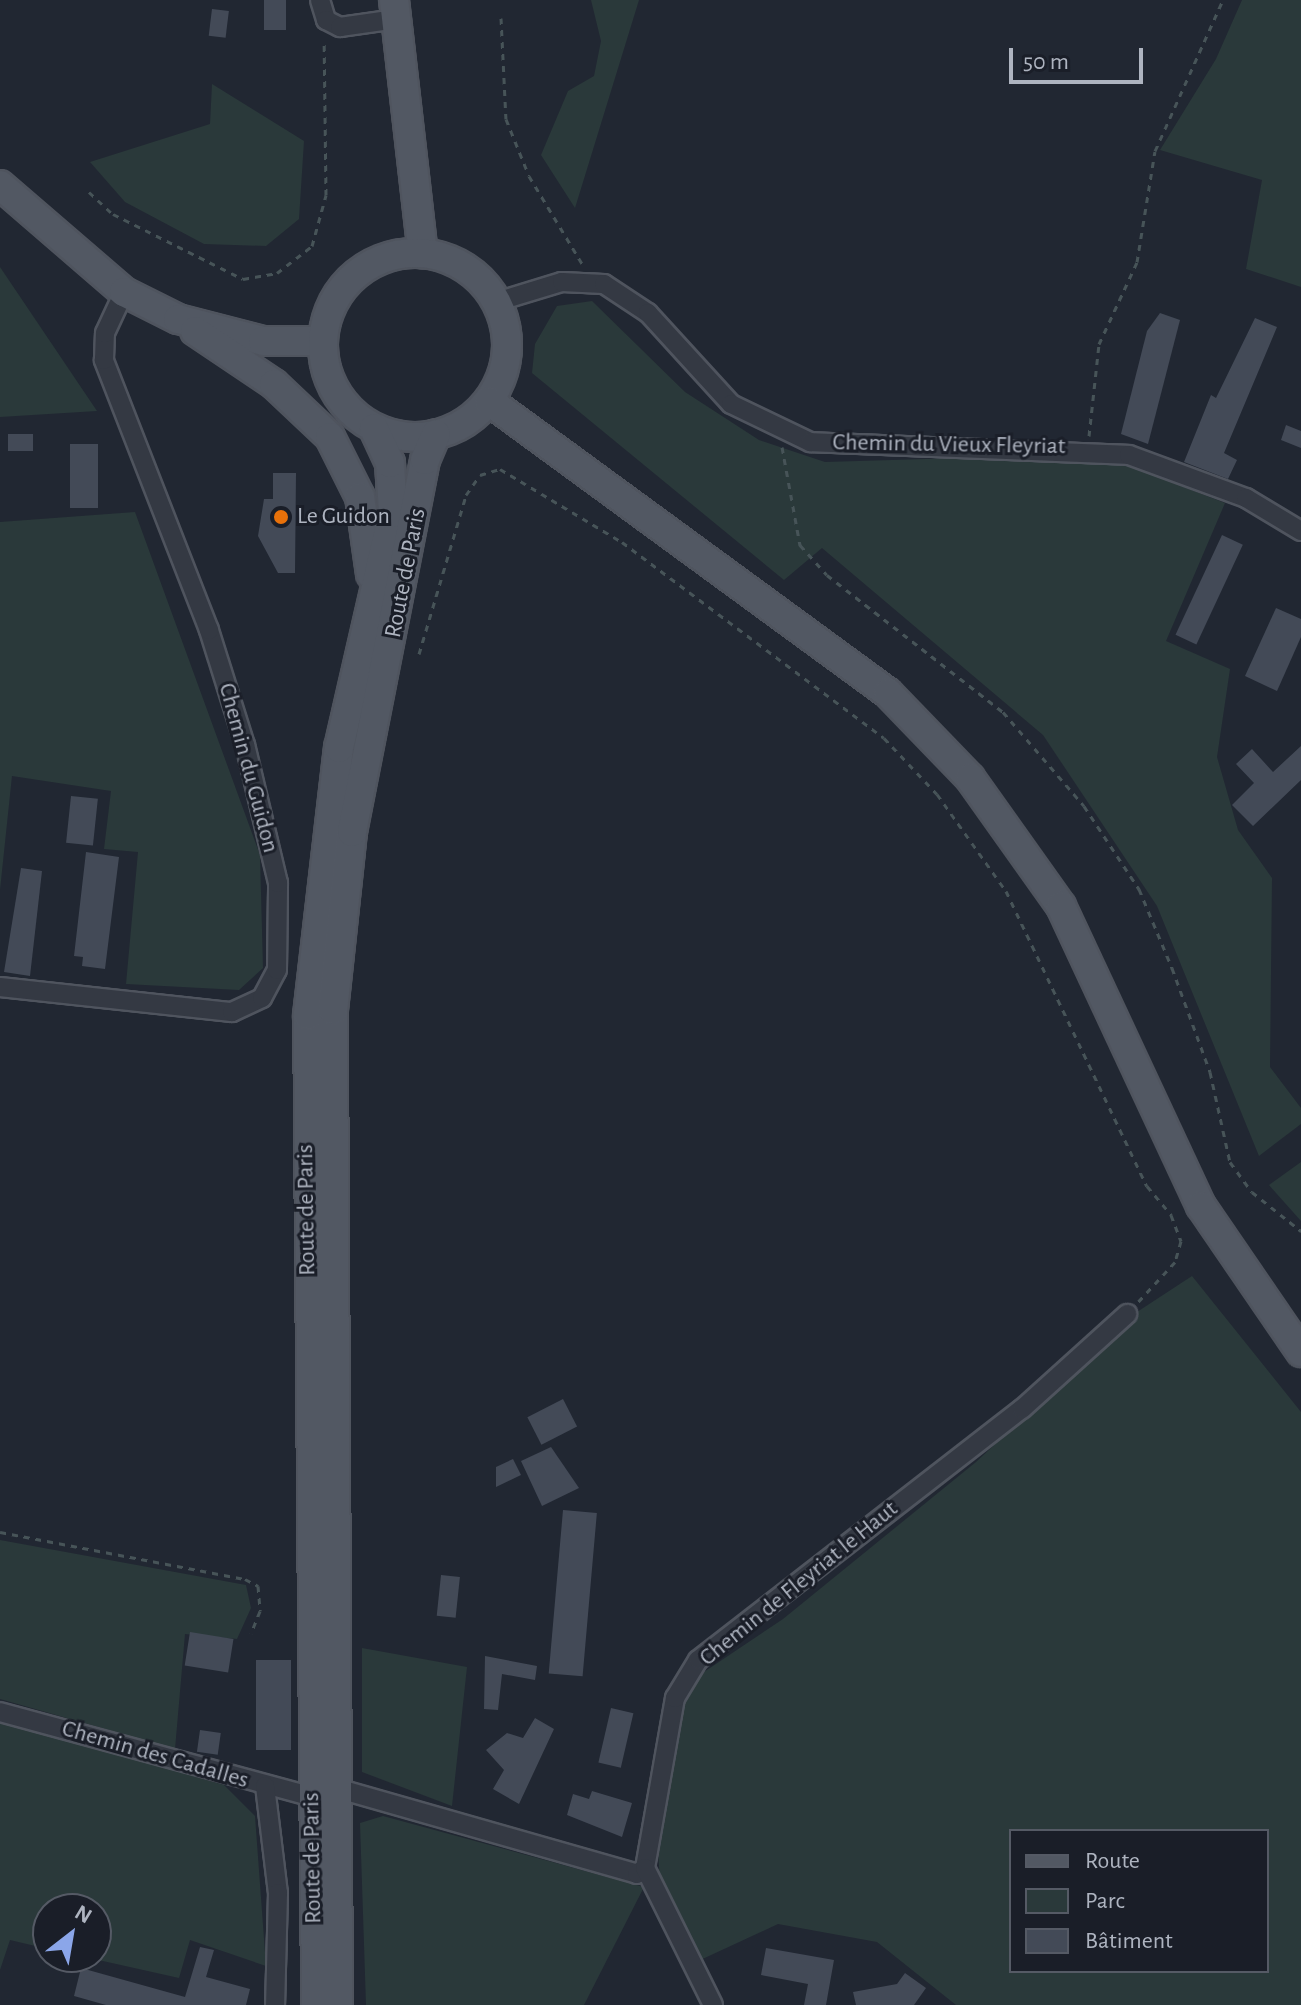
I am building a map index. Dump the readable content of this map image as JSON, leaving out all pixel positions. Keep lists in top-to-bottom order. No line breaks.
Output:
{"streets":{"main road":["Route de Paris"],"street":["Chemin du Vieux Fleyriat","Chemin du Guidon","Chemin de Fleyriat le Haut","Chemin des Cadalles"]},"crossings":[["Route de Paris","Chemin des Cadalles"]],"places":["Le Guidon"],"legend":["Route","Parc","Bâtiment"],"scale_bar":"50 m","north":"top right"}
